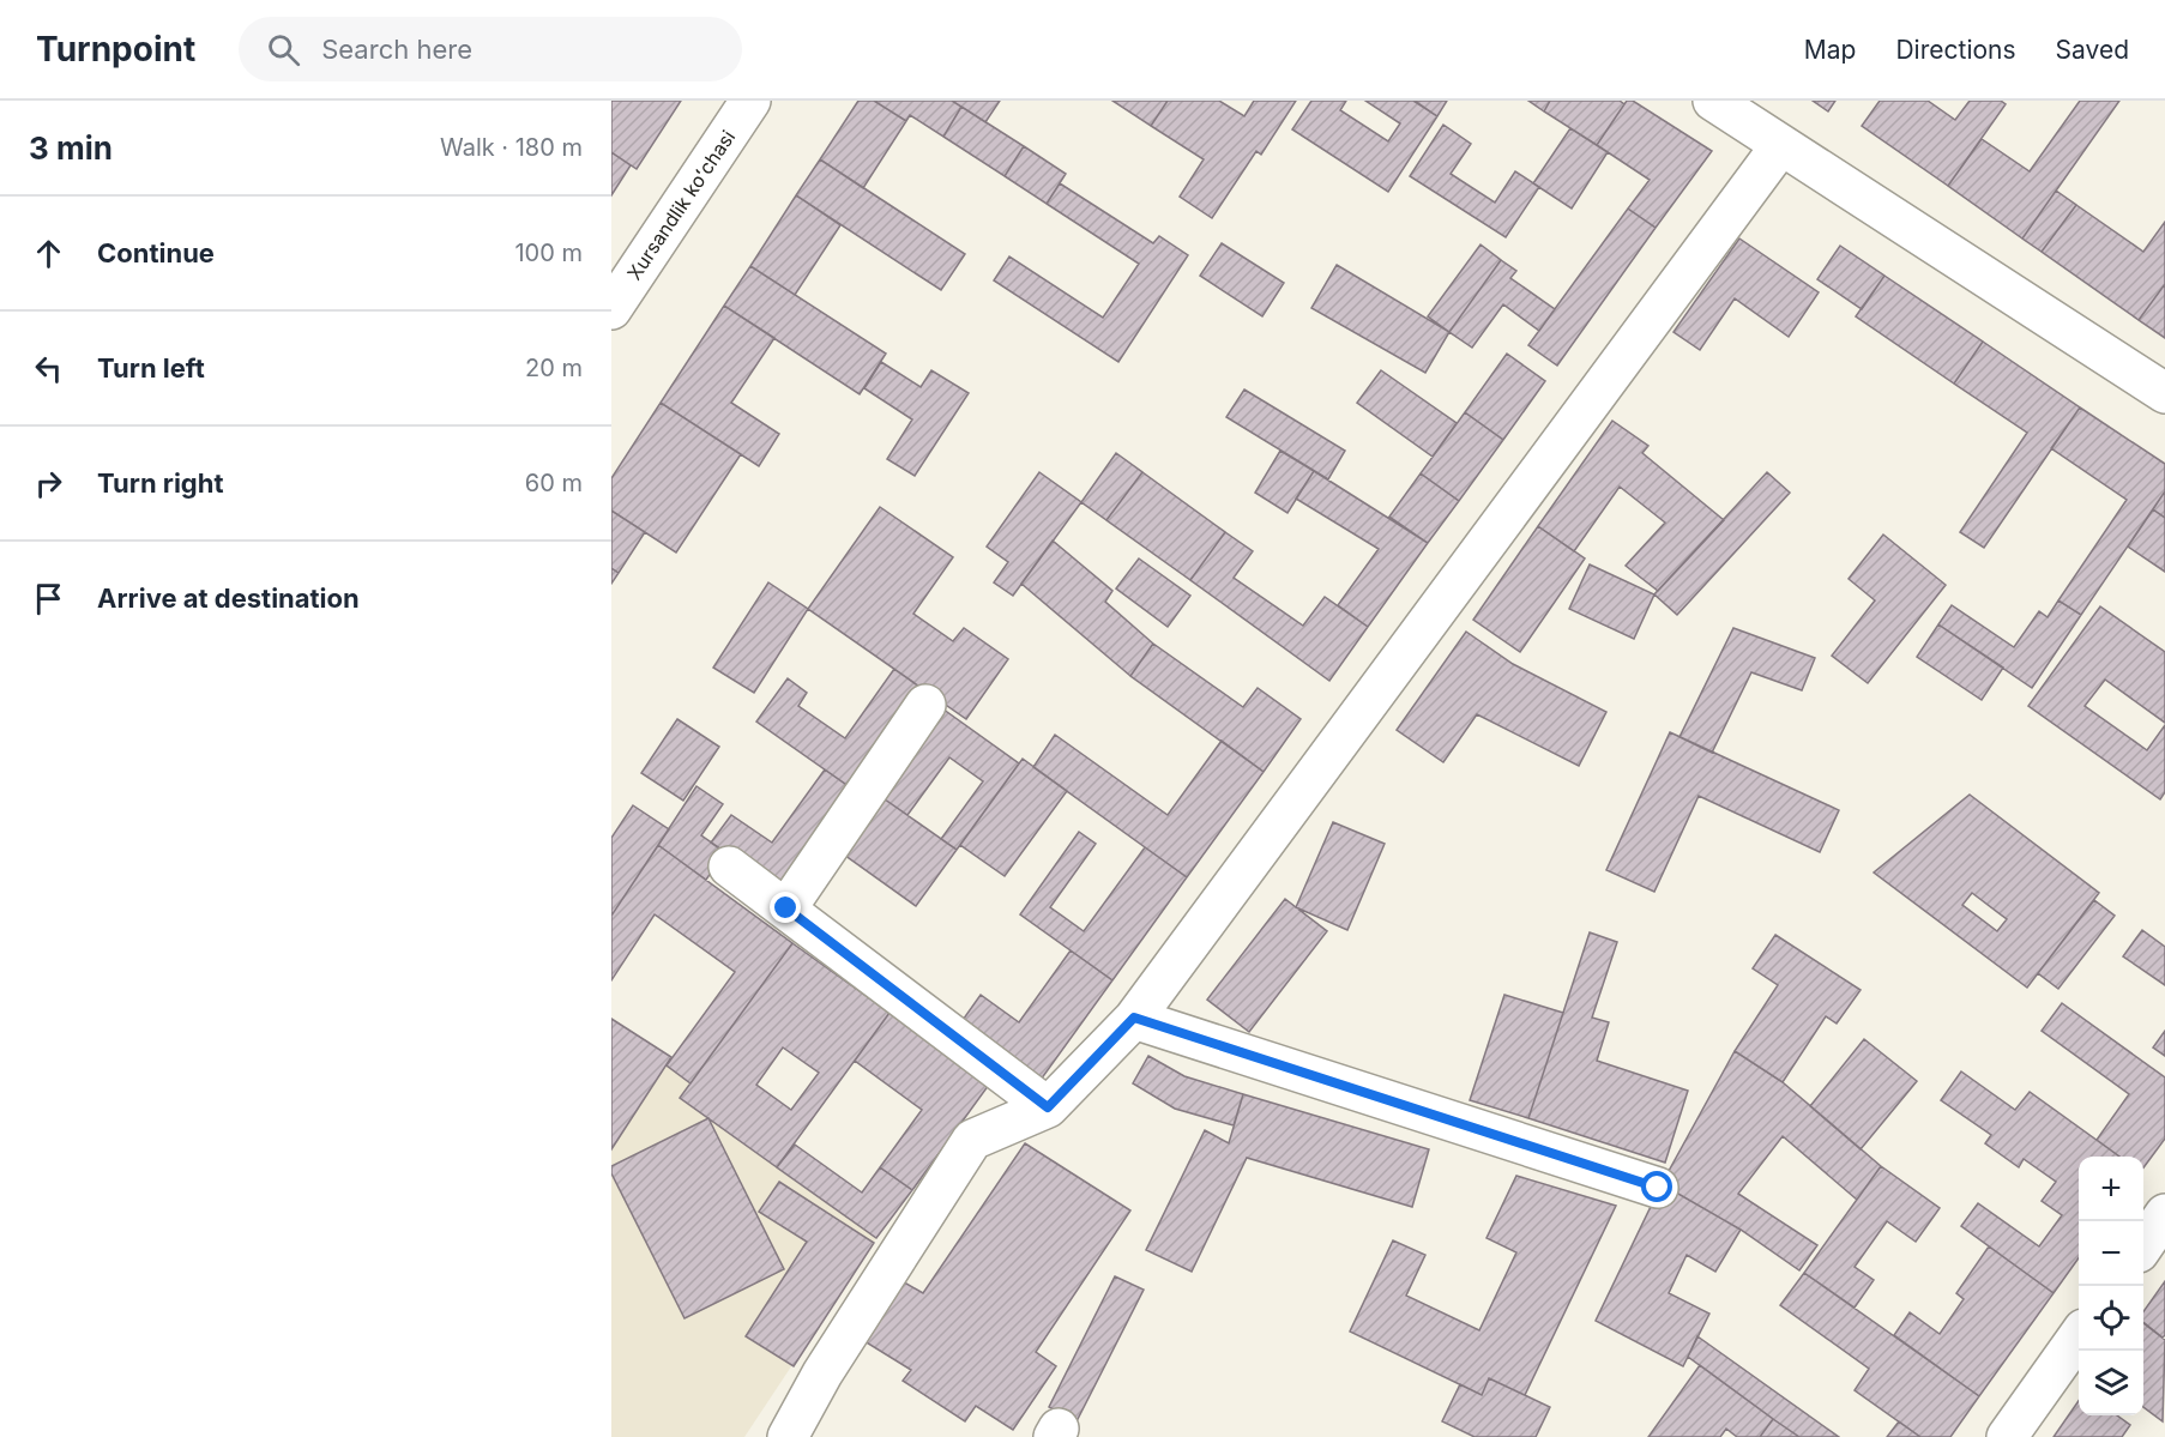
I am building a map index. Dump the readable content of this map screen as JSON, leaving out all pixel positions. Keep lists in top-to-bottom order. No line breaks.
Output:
{"streets":{"street":["Xursandlik koʻchasi"]},"page":{"header":"Turnpoint","search":"Search here","nav":["Map","Directions","Saved"],"heading":["3 min","Walk · 180 m"],"list":[["Continue","100 m"],["Turn left","20 m"],["Turn right","60 m"],"Arrive at destination"],"map_buttons":["+","−"]}}
